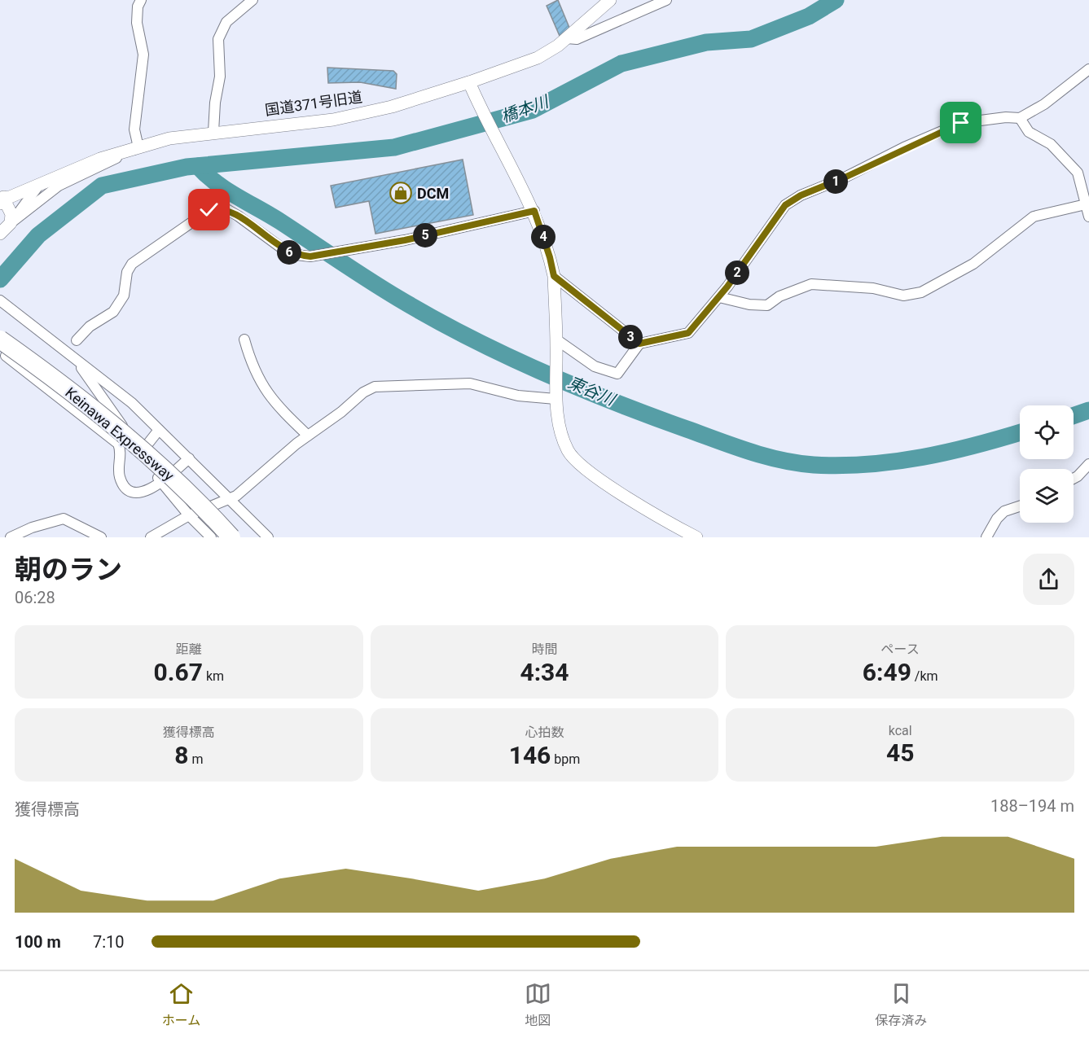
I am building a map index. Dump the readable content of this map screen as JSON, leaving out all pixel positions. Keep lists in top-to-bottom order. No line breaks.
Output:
{"streets":{"highway":["Keinawa Expressway"],"street":["国道371号旧道"]},"water":["橋本川","東谷川"],"places":{"shop":["DCM"]},"page":{"pins":["1","5","4","6","2","3"],"heading":["朝のラン","06:28"],"stats":[["距離","0.67 km"],["時間","4:34"],["ペース","6:49 /km"],["獲得標高","8 m"],["心拍数","146 bpm"],["kcal","45"]],"chart":["獲得標高","188–194 m"],"list":[{"name":"100 m","note":"7:10"}],"tabs":["ホーム","地図","保存済み"]}}
